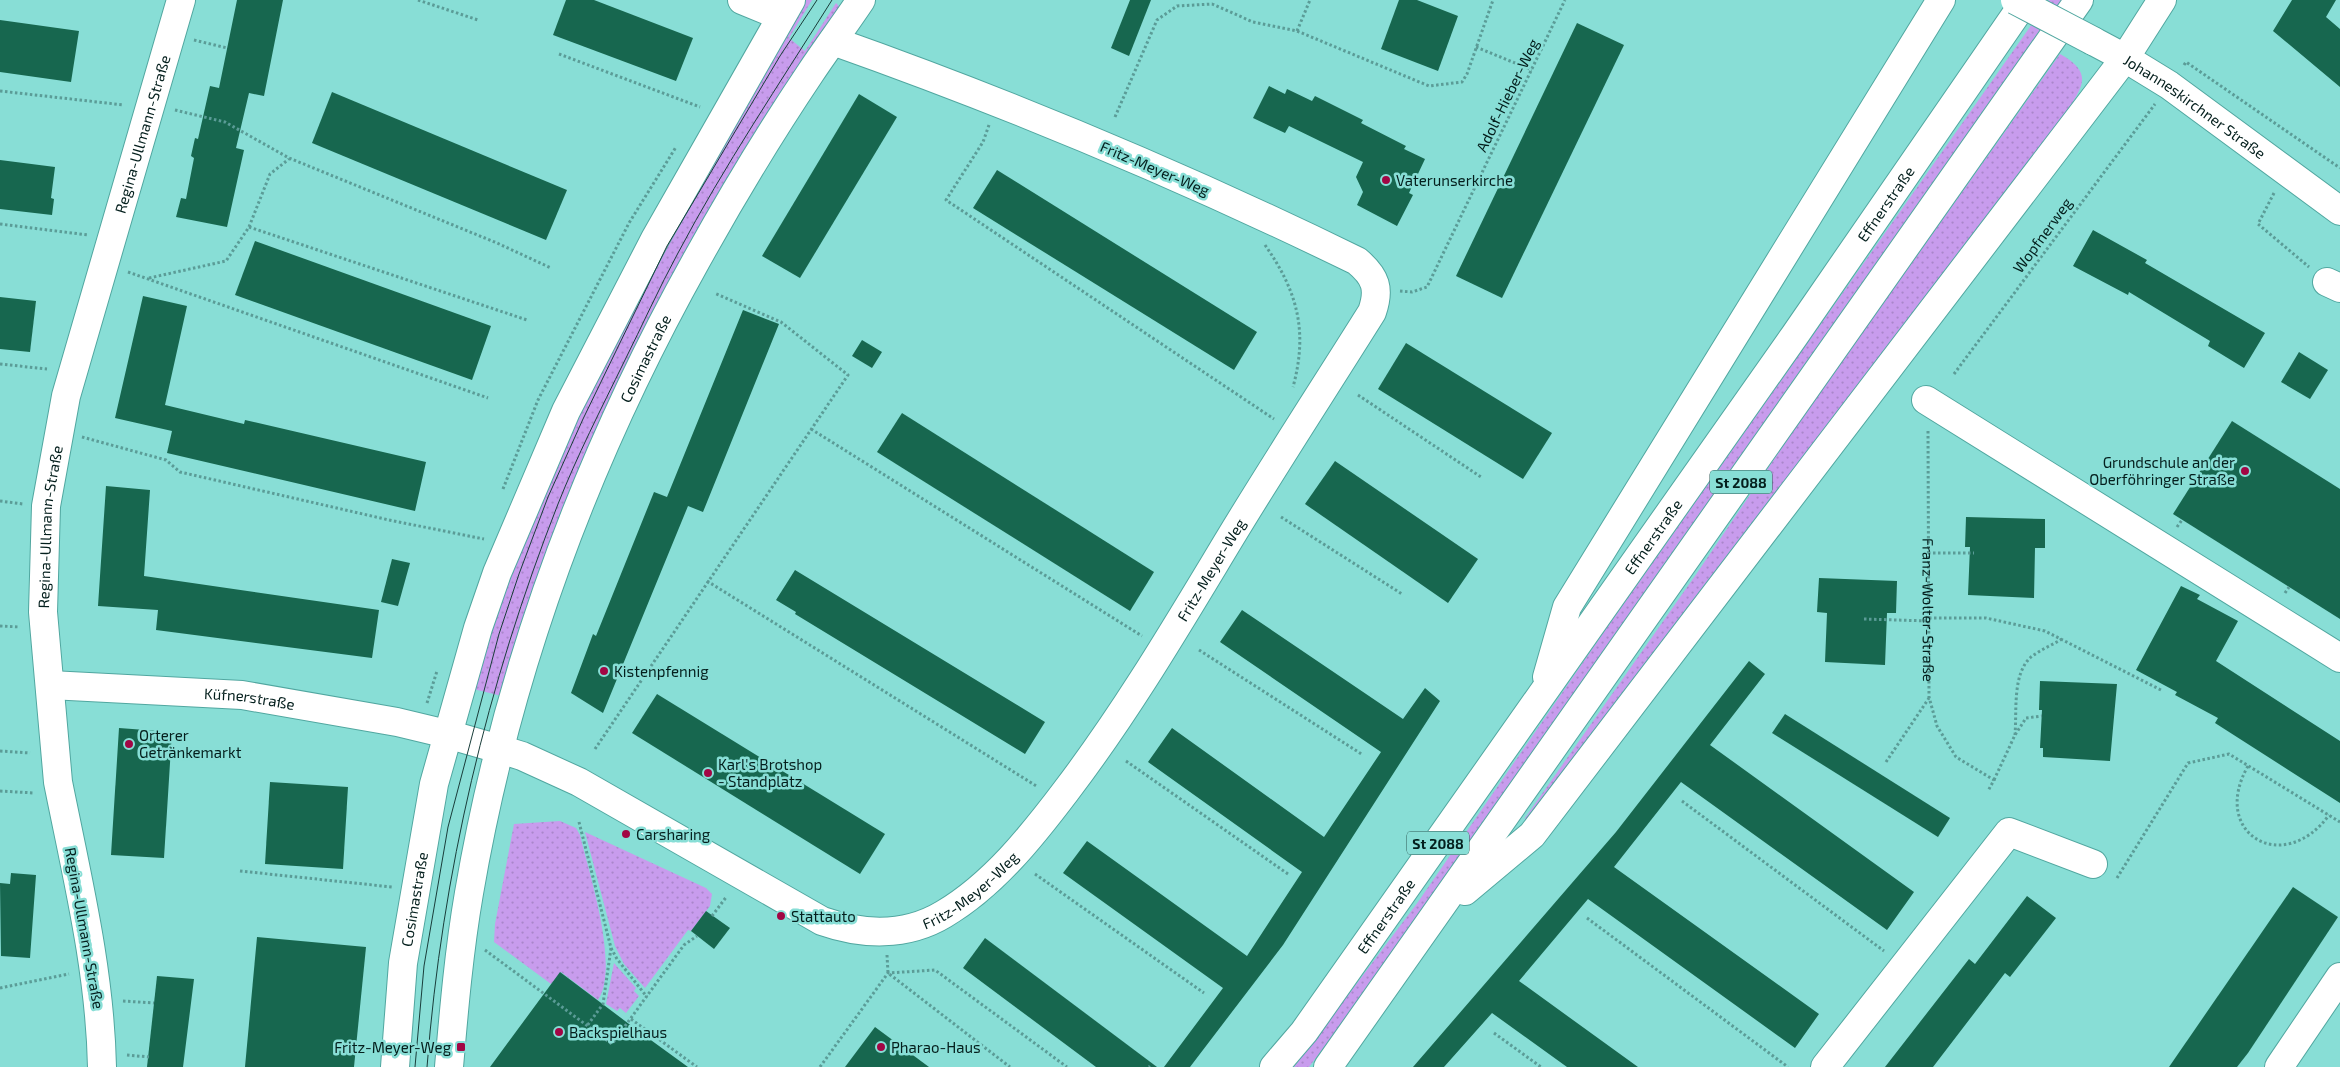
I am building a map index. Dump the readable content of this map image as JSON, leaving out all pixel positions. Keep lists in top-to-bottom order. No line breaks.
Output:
{"streets":{"main road":["Johanneskirchner Straße","Regina-Ullmann-Straße","Fritz-Meyer-Weg","Effnerstraße","Cosimastraße","St 2088","Küfnerstraße"],"path":["Adolf-Hieber-Weg","Wopfnerweg","Franz-Wolter-Straße"]},"crossings":[["Adolf-Hieber-Weg","Fritz-Meyer-Weg"],["Regina-Ullmann-Straße","Küfnerstraße"],["Fritz-Meyer-Weg","Cosimastraße"],["Cosimastraße","Küfnerstraße"]],"places":{"other":["Vaterunserkirche","Grundschule an der Oberföhringer Straße","Kistenpfennig","Orterer Getränkemarkt","Karl's Brotshop - Standplatz","Carsharing","Stattauto","Backspielhaus","Pharao-Haus"],"transit":["Fritz-Meyer-Weg"]}}
